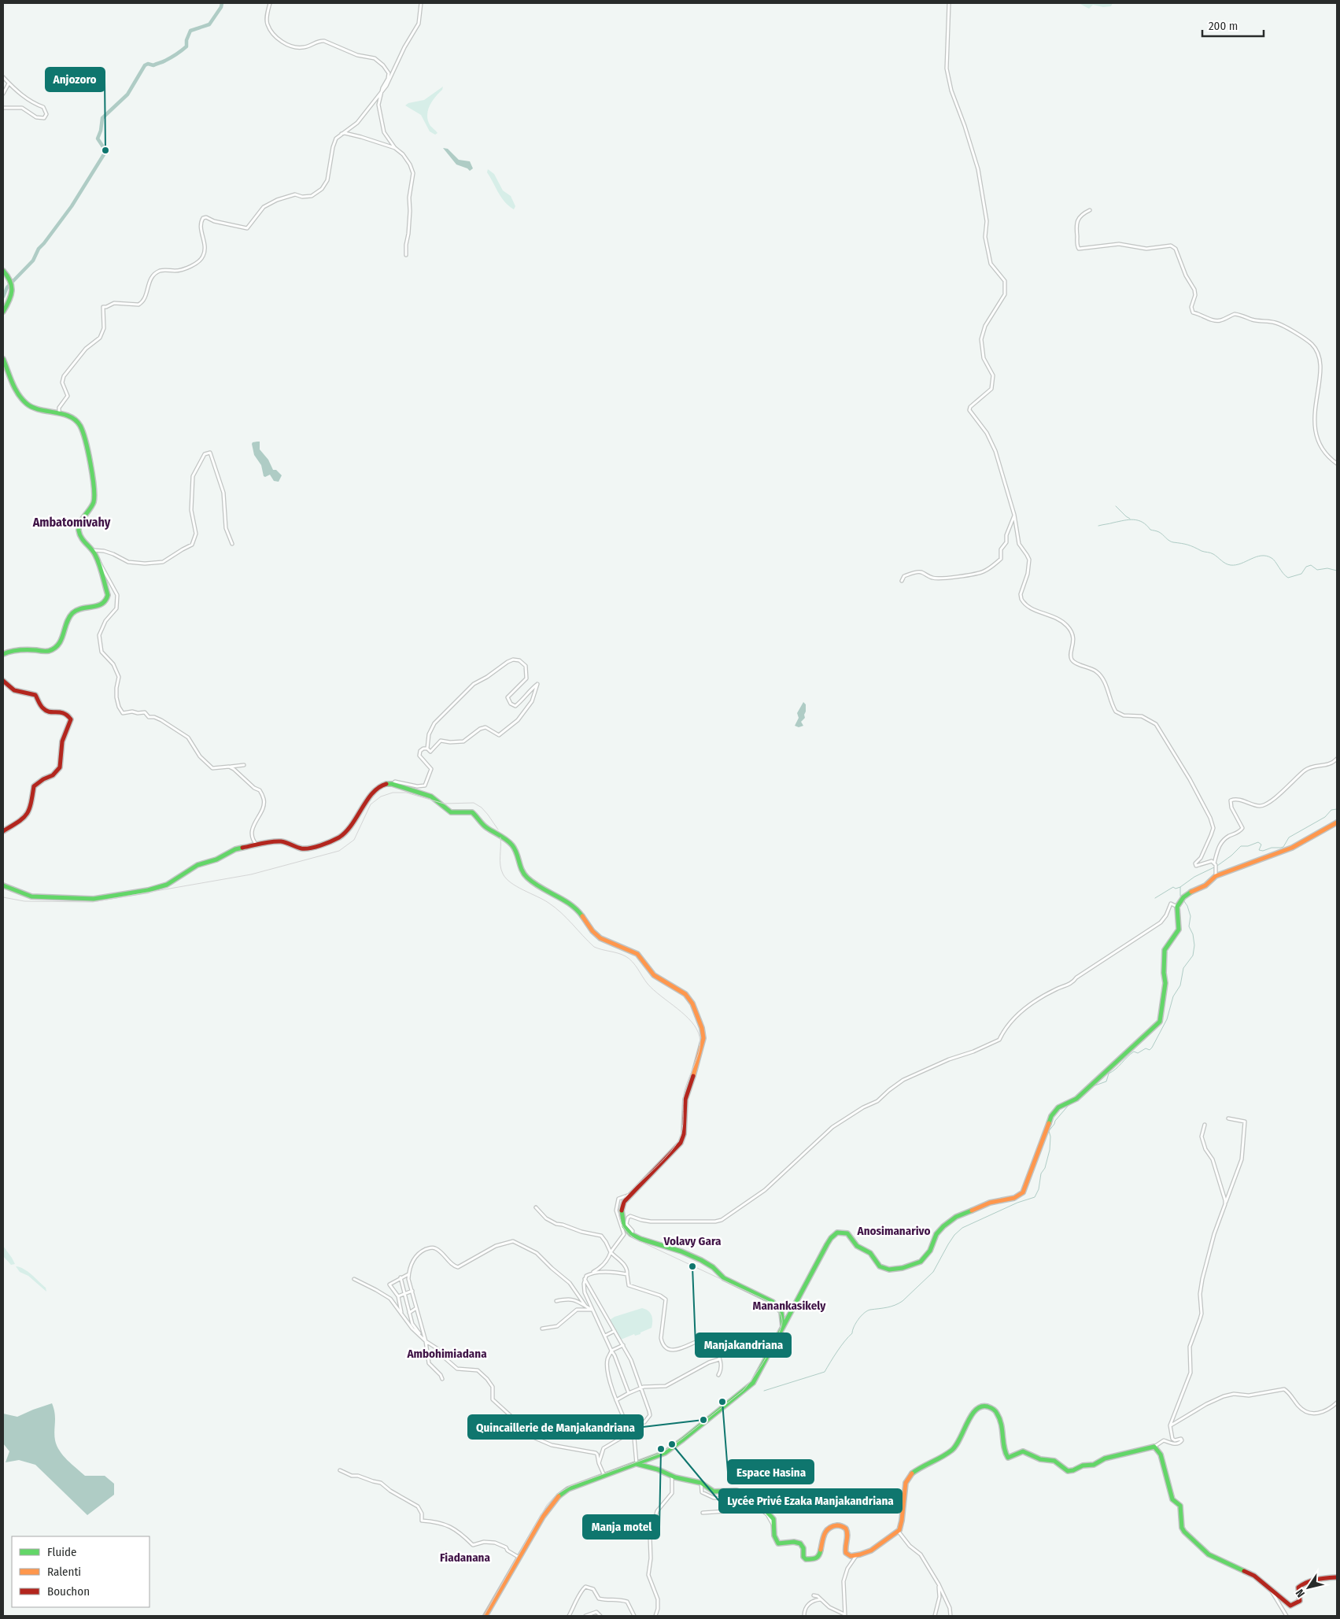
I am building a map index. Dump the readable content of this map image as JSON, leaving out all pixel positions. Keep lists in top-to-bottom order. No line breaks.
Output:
{"districts":["Ambatomivahy","Anosimanarivo","Volavy Gara","Manankasikely","Ambohimiadana","Fiadanana"],"places":["Anjozoro","Manjakandriana","Espace Hasina","Quincaillerie de Manjakandriana","Lycée Privé Ezaka Manjakandriana","Manja motel"],"legend":["Fluide","Ralenti","Bouchon"],"scale_bar":"200 m","north":"bottom left"}
